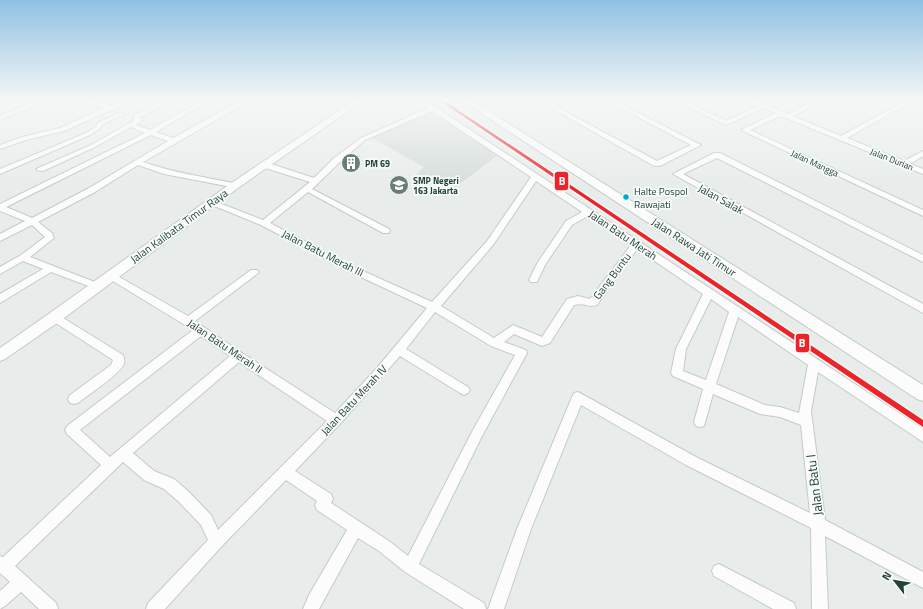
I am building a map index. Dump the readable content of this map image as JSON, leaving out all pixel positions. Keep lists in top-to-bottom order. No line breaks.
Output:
{"streets":{"main road":["Jalan Rawa Jati Timur"],"street":["Jalan Durian","Jalan Mangga","Jalan Salak","Jalan Kalibata Timur Raya","Jalan Batu Merah","Jalan Batu Merah III","Gang Buntu","Jalan Batu Merah II","Jalan Batu Merah IV","Jalan Batu I"]},"crossings":[["Jalan Kalibata Timur Raya","Jalan Batu Merah III"],["Jalan Kalibata Timur Raya","Jalan Batu Merah II"],["Jalan Batu Merah","Gang Buntu"],["Jalan Batu Merah","Jalan Batu Merah IV"],["Jalan Batu Merah","Jalan Batu I"],["Jalan Batu Merah III","Gang Buntu"],["Jalan Batu Merah III","Jalan Batu Merah IV"],["Jalan Batu Merah II","Jalan Batu Merah IV"]],"places":{"building":["PM 69"],"school or university":["SMP Negeri 163 Jakarta"],"other":["Halte Pospol Rawajati"]},"lines":["transit line B"],"north":"top left"}
